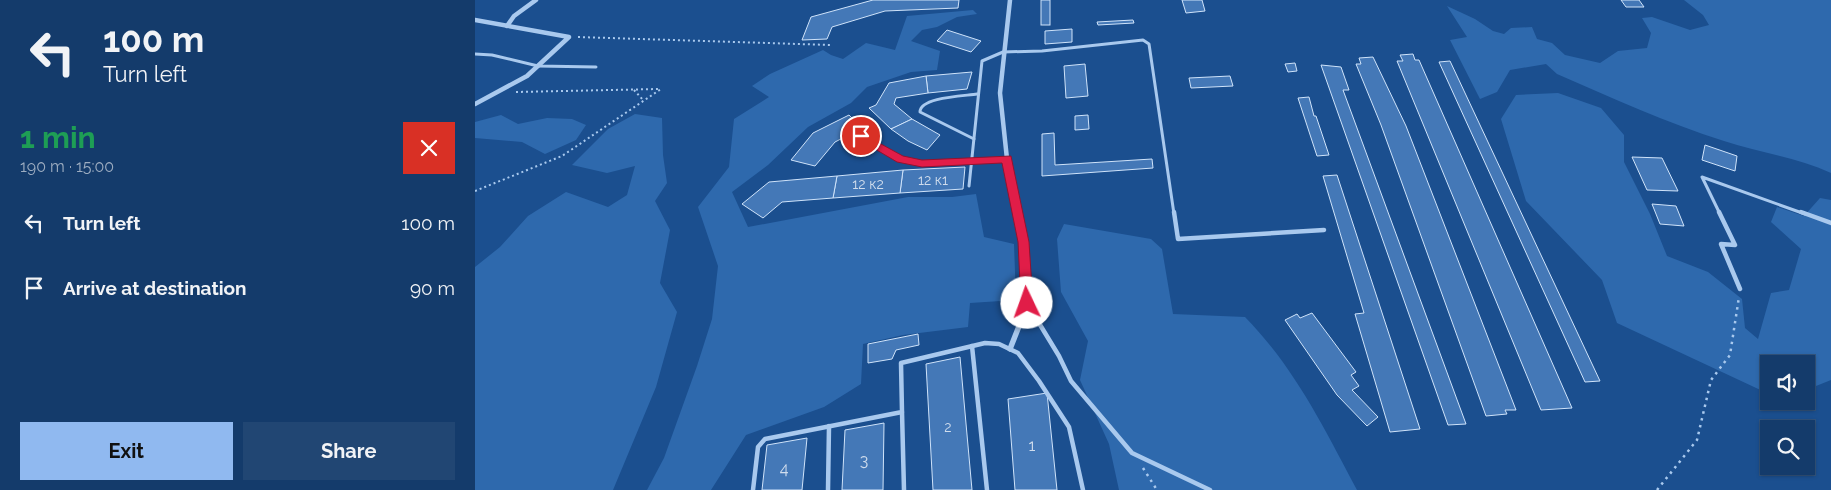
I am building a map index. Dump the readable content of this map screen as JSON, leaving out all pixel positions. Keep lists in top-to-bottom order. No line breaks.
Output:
{"house_numbers":["12 к1","12 к2","2","1","3","4"],"page":{"turn":["100 m","Turn left"],"heading":["1 min","190 m · 15:00"],"list":[{"name":"Turn left","value":"100 m"},{"name":"Arrive at destination","value":"90 m"}],"buttons":["Exit","Share"]}}
